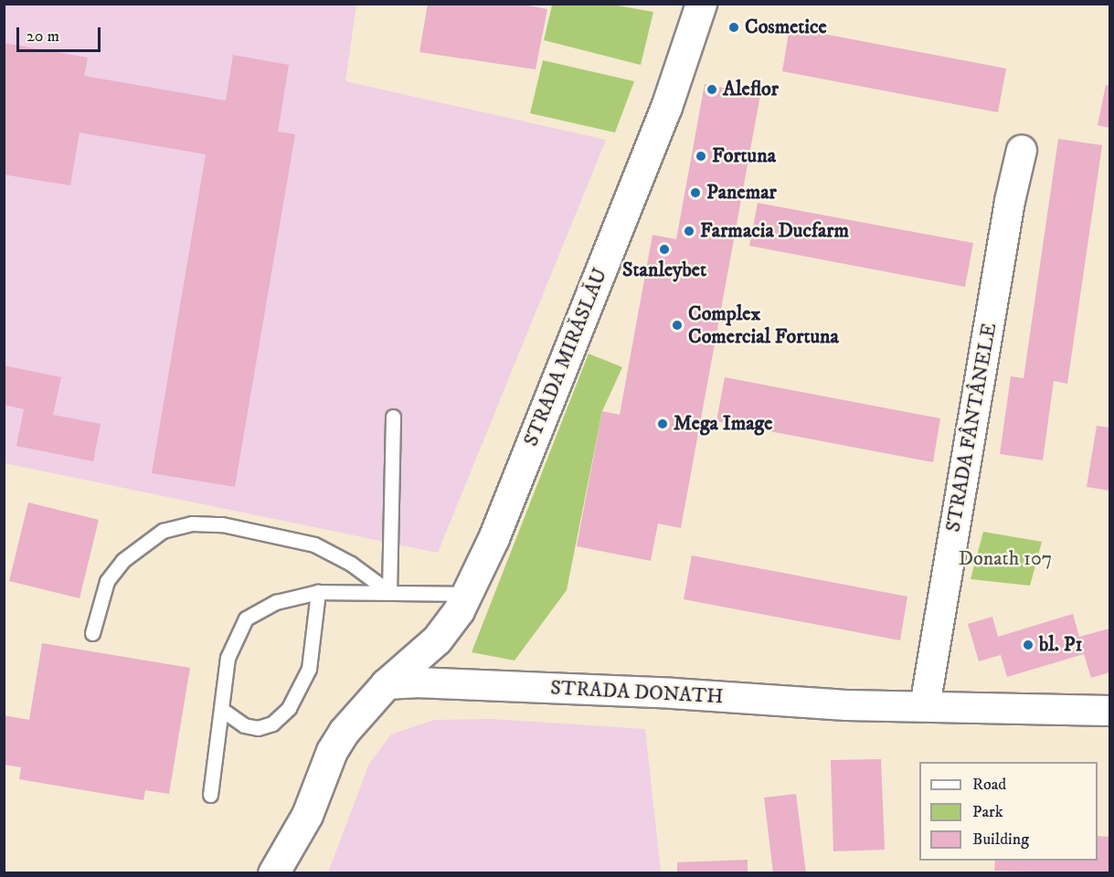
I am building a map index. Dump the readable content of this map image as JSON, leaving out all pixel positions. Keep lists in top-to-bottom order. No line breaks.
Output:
{"streets":{"main road":["STRADA MIRĂSLĂU"],"street":["STRADA FÂNTÂNELE","STRADA DONATH"]},"crossings":[["STRADA MIRĂSLĂU","STRADA DONATH"],["STRADA FÂNTÂNELE","STRADA DONATH"]],"parks":["Donath 107"],"places":["Cosmetice","Aleflor","Fortuna","Panemar","Farmacia Ducfarm","Stanleybet","Complex Comercial Fortuna","Mega Image","bl. P1"],"legend":["Road","Park","Building"],"scale_bar":"20 m"}
